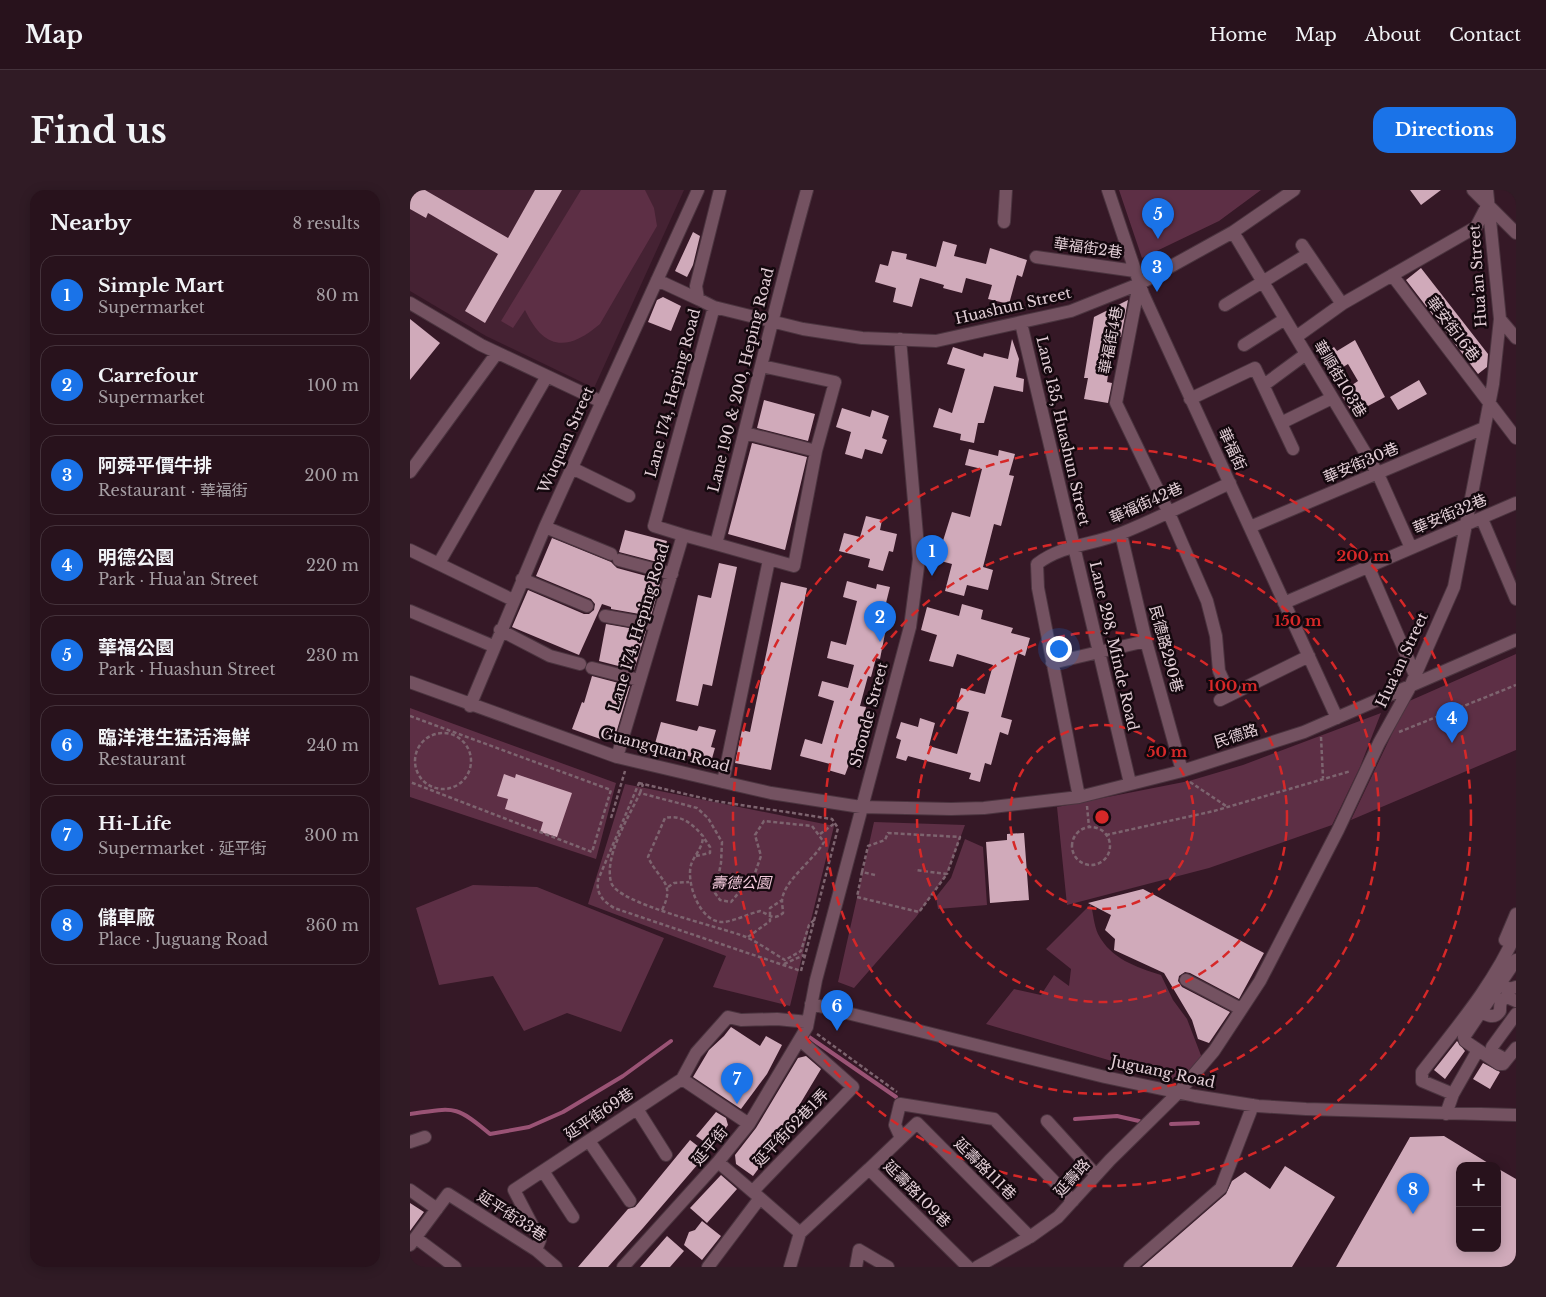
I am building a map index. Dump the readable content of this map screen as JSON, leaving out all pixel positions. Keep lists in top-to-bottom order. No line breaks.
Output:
{"streets":{"street":["華福街2巷","Hua'an Street","Huashun Street","華安街16巷","華福街4巷","華順街103巷","Lane 190 & 200, Heping Road","Lane 174, Heping Road","Lane 135, Huashun Street","Wuquan Street","華福街","華安街30巷","華福街42巷","華安街32巷","Lane 174. Heping Road","Lane 298, Minde Road","民德路290巷","Shoude Street","民德路","Guangquan Road","Juguang Road","延平街69巷","延平街62巷1弄","延平街","延壽路111巷","延壽路","延壽路109巷","延平街33巷"]},"crossings":[["華福街2巷","華福街"],["Hua'an Street","華安街16巷"],["Hua'an Street","華安街30巷"],["Hua'an Street","華安街32巷"],["Hua'an Street","民德路"],["Hua'an Street","Juguang Road"],["Hua'an Street","延壽路"],["Huashun Street","華福街4巷"],["Huashun Street","華順街103巷"],["Huashun Street","Lane 190 & 200, Heping Road"],["Huashun Street","Lane 174, Heping Road"],["Huashun Street","Lane 135, Huashun Street"],["Huashun Street","華福街"],["Huashun Street","Shoude Street"],["華福街4巷","華福街"],["華福街4巷","華福街42巷"],["華順街103巷","華安街30巷"],["華順街103巷","華安街32巷"],["Lane 190 & 200, Heping Road","Lane 174, Heping Road"],["Lane 174, Heping Road","Lane 174. Heping Road"],["Lane 135, Huashun Street","華福街42巷"],["Lane 135, Huashun Street","Lane 298, Minde Road"],["Wuquan Street","Guangquan Road"],["華福街","華安街30巷"],["華福街","華福街42巷"],["華福街","華安街32巷"],["華福街","民德路"],["華福街42巷","Lane 298, Minde Road"],["華福街42巷","民德路290巷"],["Lane 174. Heping Road","Guangquan Road"],["Lane 298, Minde Road","民德路"],["民德路290巷","民德路"],["Shoude Street","民德路"],["Shoude Street","Guangquan Road"],["Shoude Street","Juguang Road"],["Shoude Street","延平街"],["民德路","Guangquan Road"],["Juguang Road","延平街"],["Juguang Road","延壽路"],["延平街69巷","延平街33巷"],["延平街62巷1弄","延平街"],["延壽路111巷","延壽路"],["延壽路111巷","延壽路109巷"]],"parks":["壽德公園"],"page":{"header":"Map","nav":["Home","Map","About","Contact"],"buttons":"Directions","title":"Find us","heading":["Nearby","8 results"],"pins":["5","3","1","2","4","6","7","8"],"list":[{"mark":"1","name":"Simple Mart","note":"Supermarket","value":"80 m"},{"mark":"2","name":"Carrefour","note":"Supermarket","value":"100 m"},{"mark":"3","name":"阿舜平價牛排","note":"Restaurant · 華福街","value":"200 m"},{"mark":"4","name":"明德公園","note":"Park · Hua'an Street","value":"220 m"},{"mark":"5","name":"華福公園","note":"Park · Huashun Street","value":"230 m"},{"mark":"6","name":"臨洋港生猛活海鮮","note":"Restaurant","value":"240 m"},{"mark":"7","name":"Hi-Life","note":"Supermarket · 延平街","value":"300 m"},{"mark":"8","name":"儲車廠","note":"Place · Juguang Road","value":"360 m"}],"map_buttons":["+","−"]},"rings":["200 m","150 m","100 m","50 m"]}
